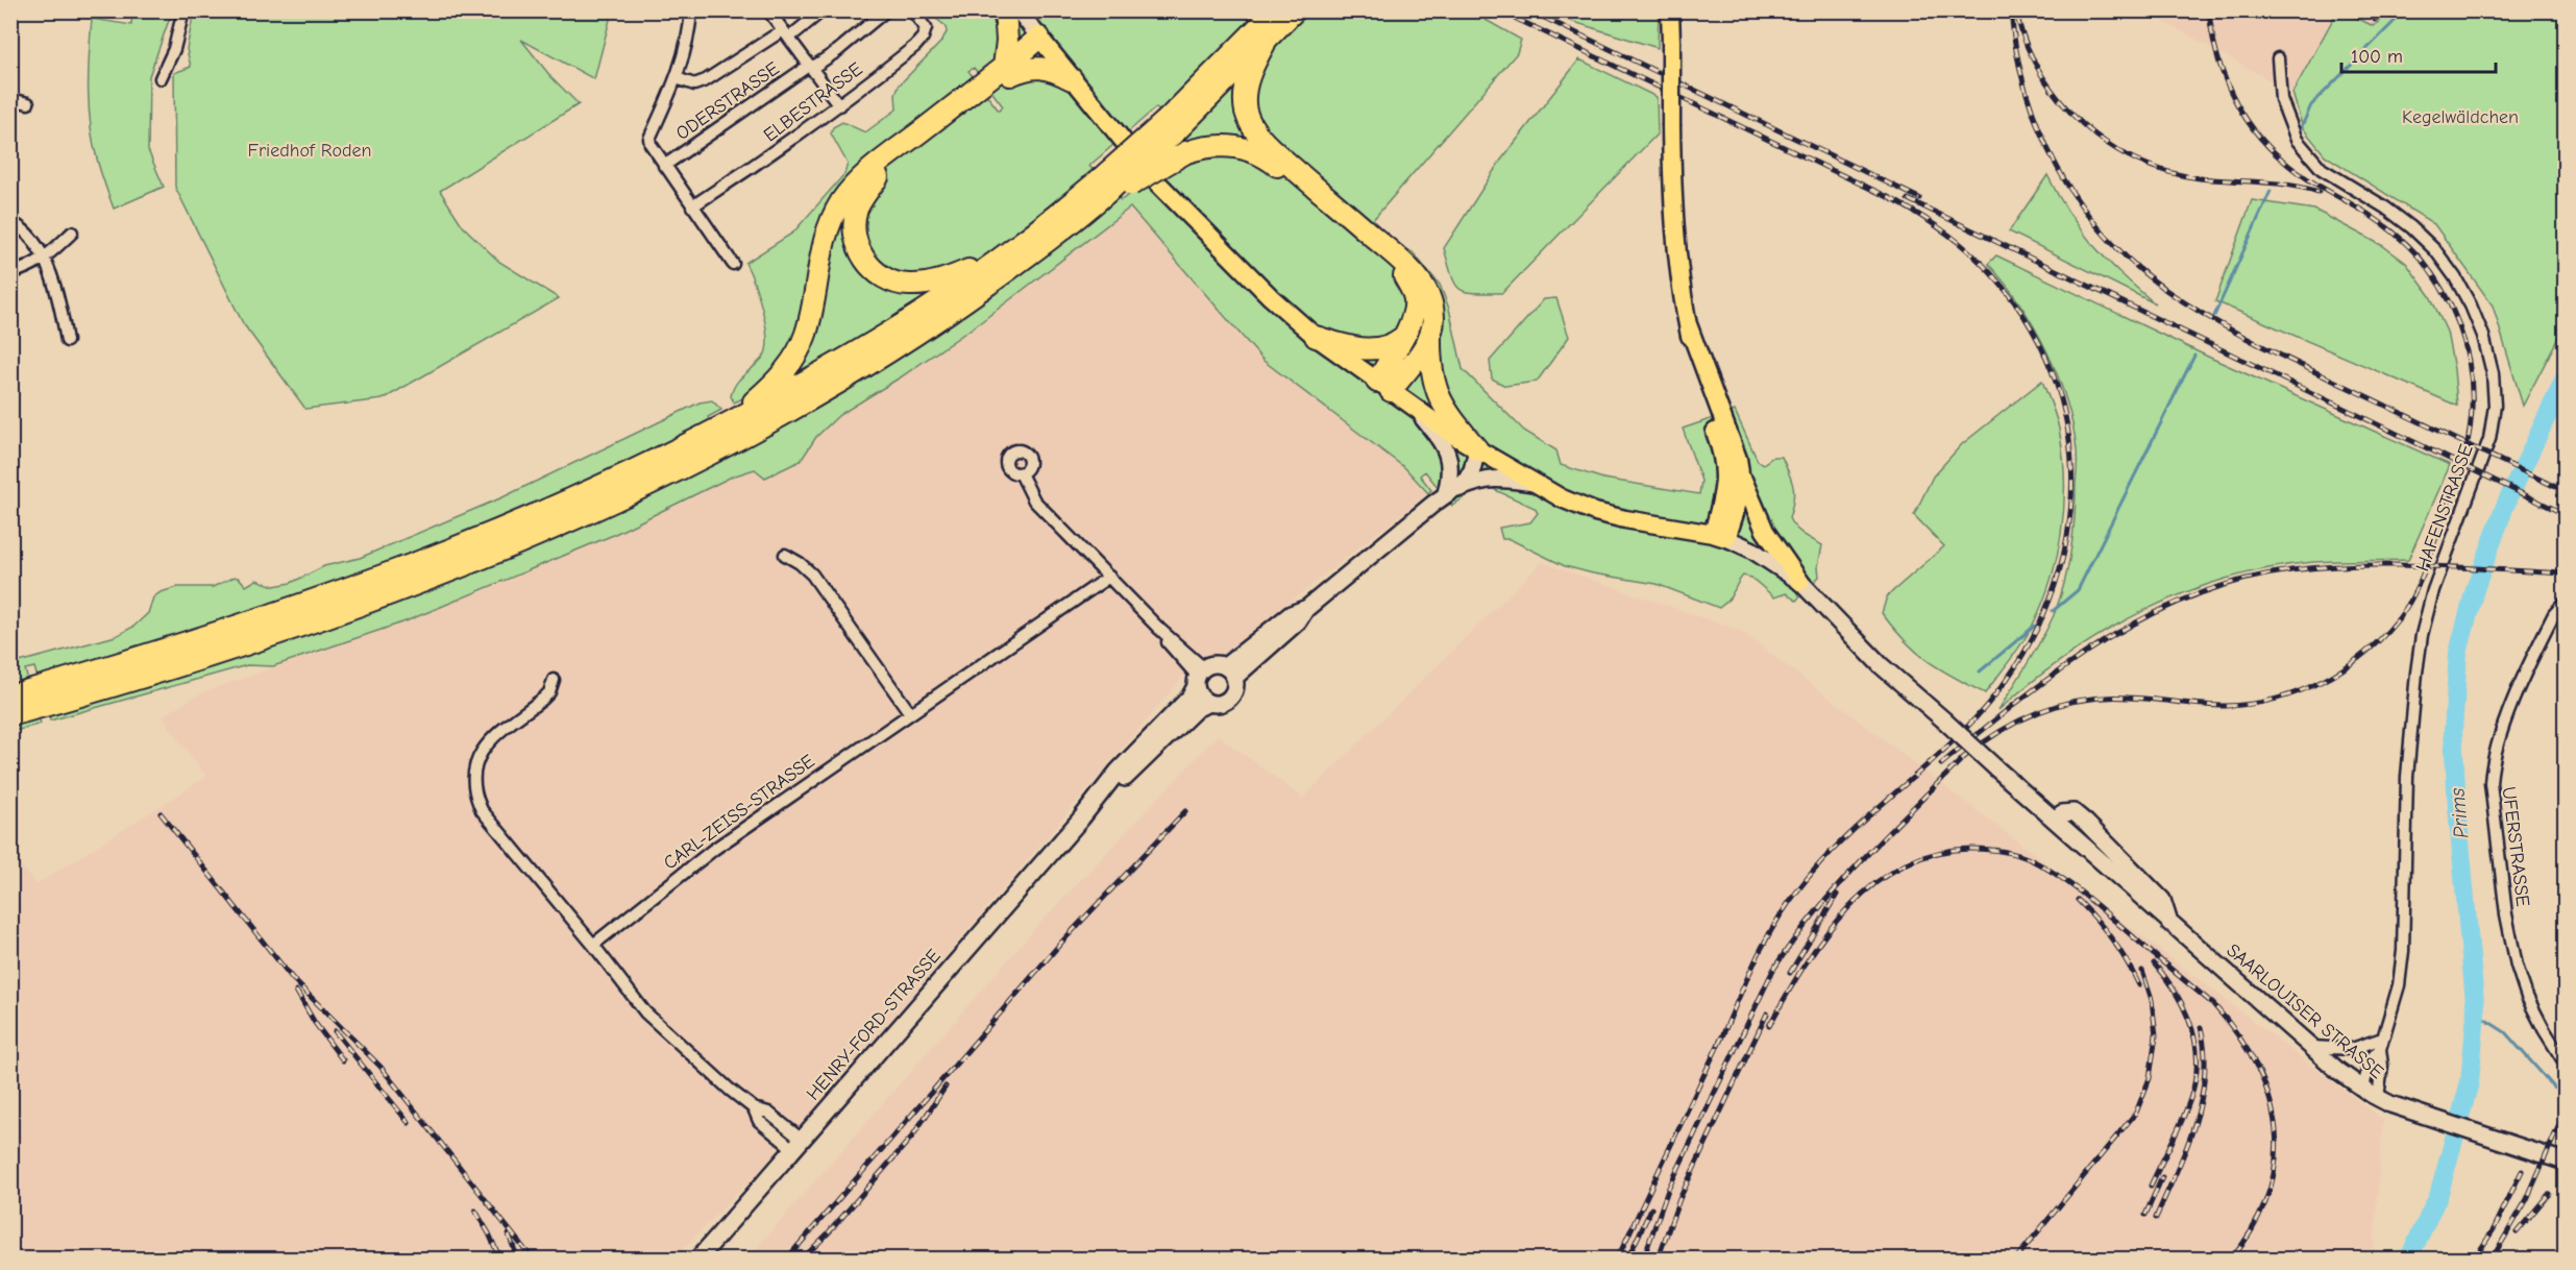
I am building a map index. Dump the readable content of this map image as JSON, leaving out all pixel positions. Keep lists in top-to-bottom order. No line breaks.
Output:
{"streets":{"street":["ODERSTRASSE","ELBESTRASSE","HAFENSTRASSE","CARL-ZEISS-STRASSE","UFERSTRASSE","SAARLOUISER STRASSE","HENRY-FORD-STRASSE"]},"crossings":[["HAFENSTRASSE","SAARLOUISER STRASSE"]],"water":["Prims"],"parks":["Kegelwäldchen","Friedhof Roden"],"scale_bar":"100 m"}
